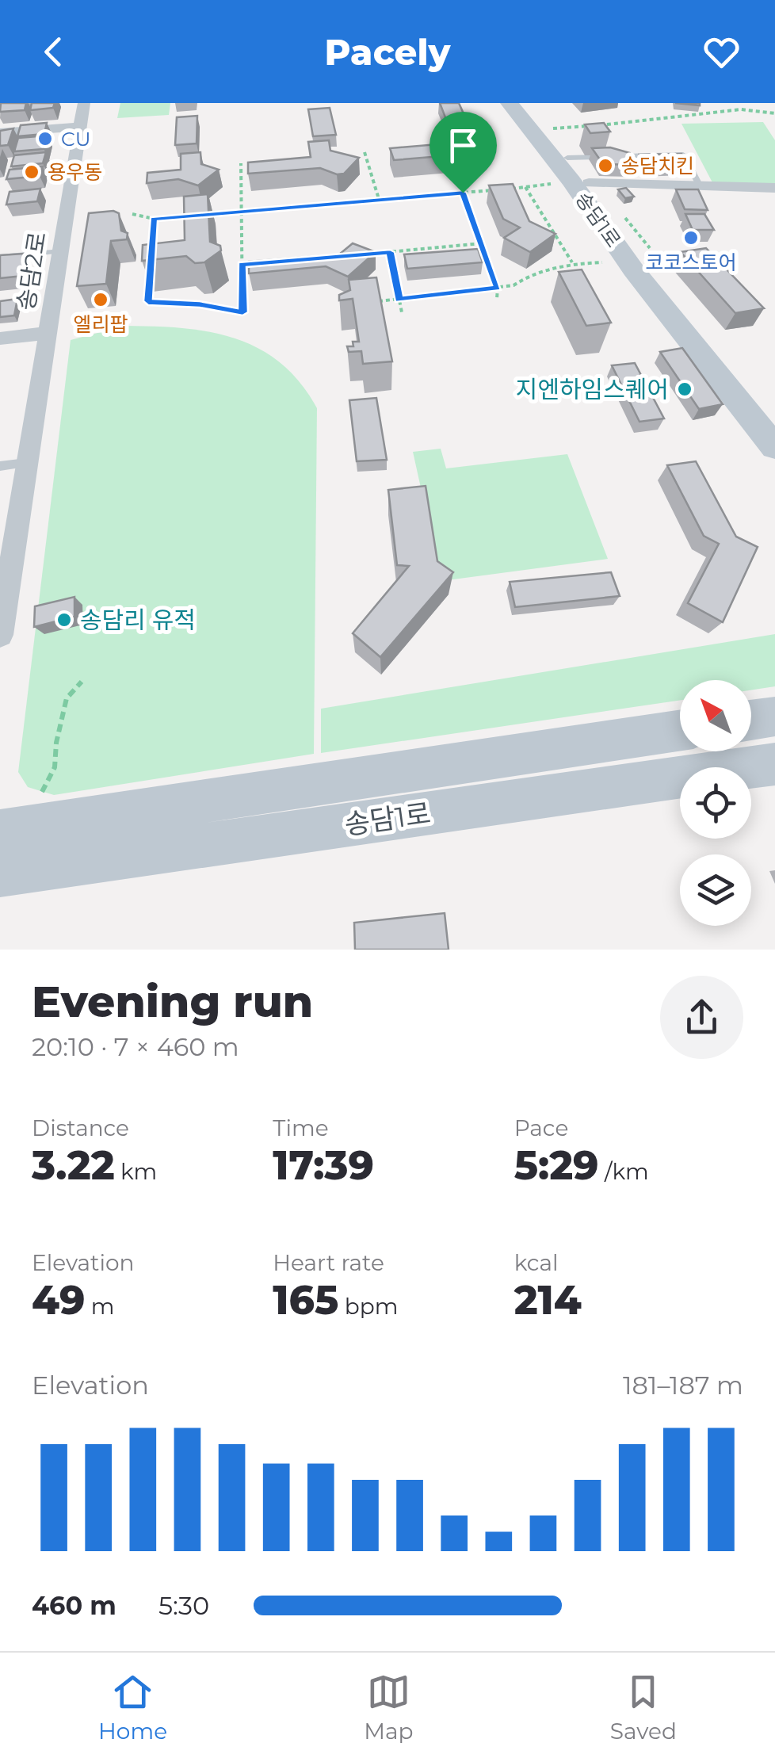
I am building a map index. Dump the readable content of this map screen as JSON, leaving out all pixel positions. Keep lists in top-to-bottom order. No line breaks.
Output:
{"streets":{"main road":["송담1로"],"street":["송담2로"]},"places":["CU","송담치킨","용우동","코코스토어","엘리팝","지엔하임스퀘어","송담리 유적"],"north":"top left","page":{"header":"Pacely","heading":["Evening run","20:10 · 7 × 460 m"],"stats":[["Distance","3.22 km"],["Time","17:39"],["Pace","5:29 /km"],["Elevation","49 m"],["Heart rate","165 bpm"],["kcal","214"]],"chart":["Elevation","181–187 m"],"list":[{"name":"460 m","note":"5:30"}],"tabs":["Home","Map","Saved"]}}
